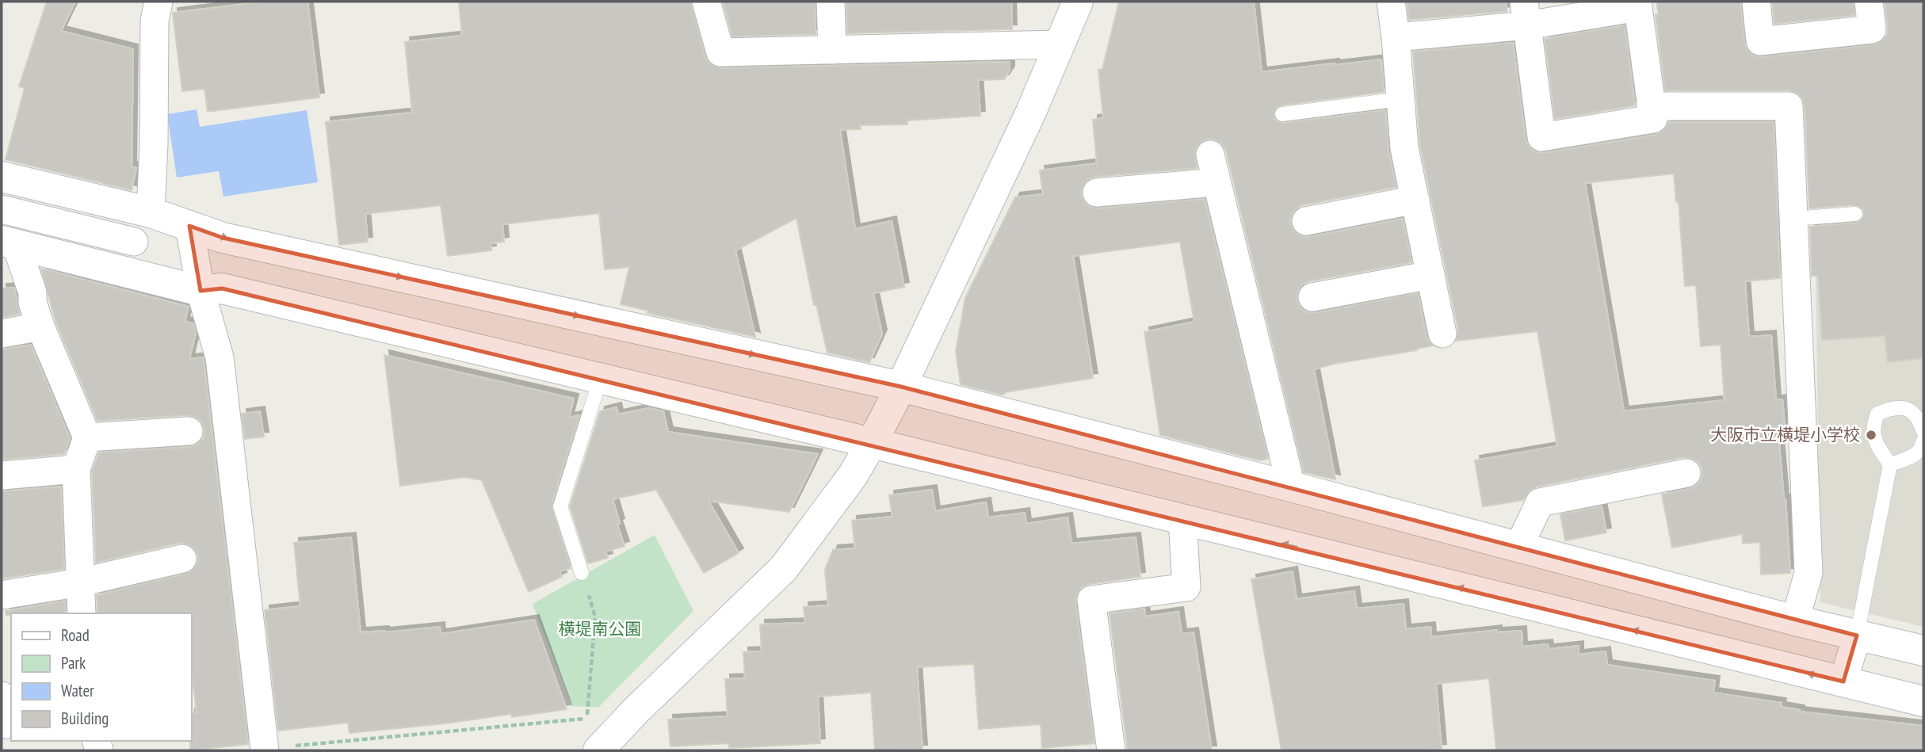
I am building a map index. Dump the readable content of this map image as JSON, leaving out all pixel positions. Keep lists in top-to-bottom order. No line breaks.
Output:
{"parks":["横堤南公園"],"places":["大阪市立横堤小学校"],"legend":["Road","Park","Water","Building"]}
